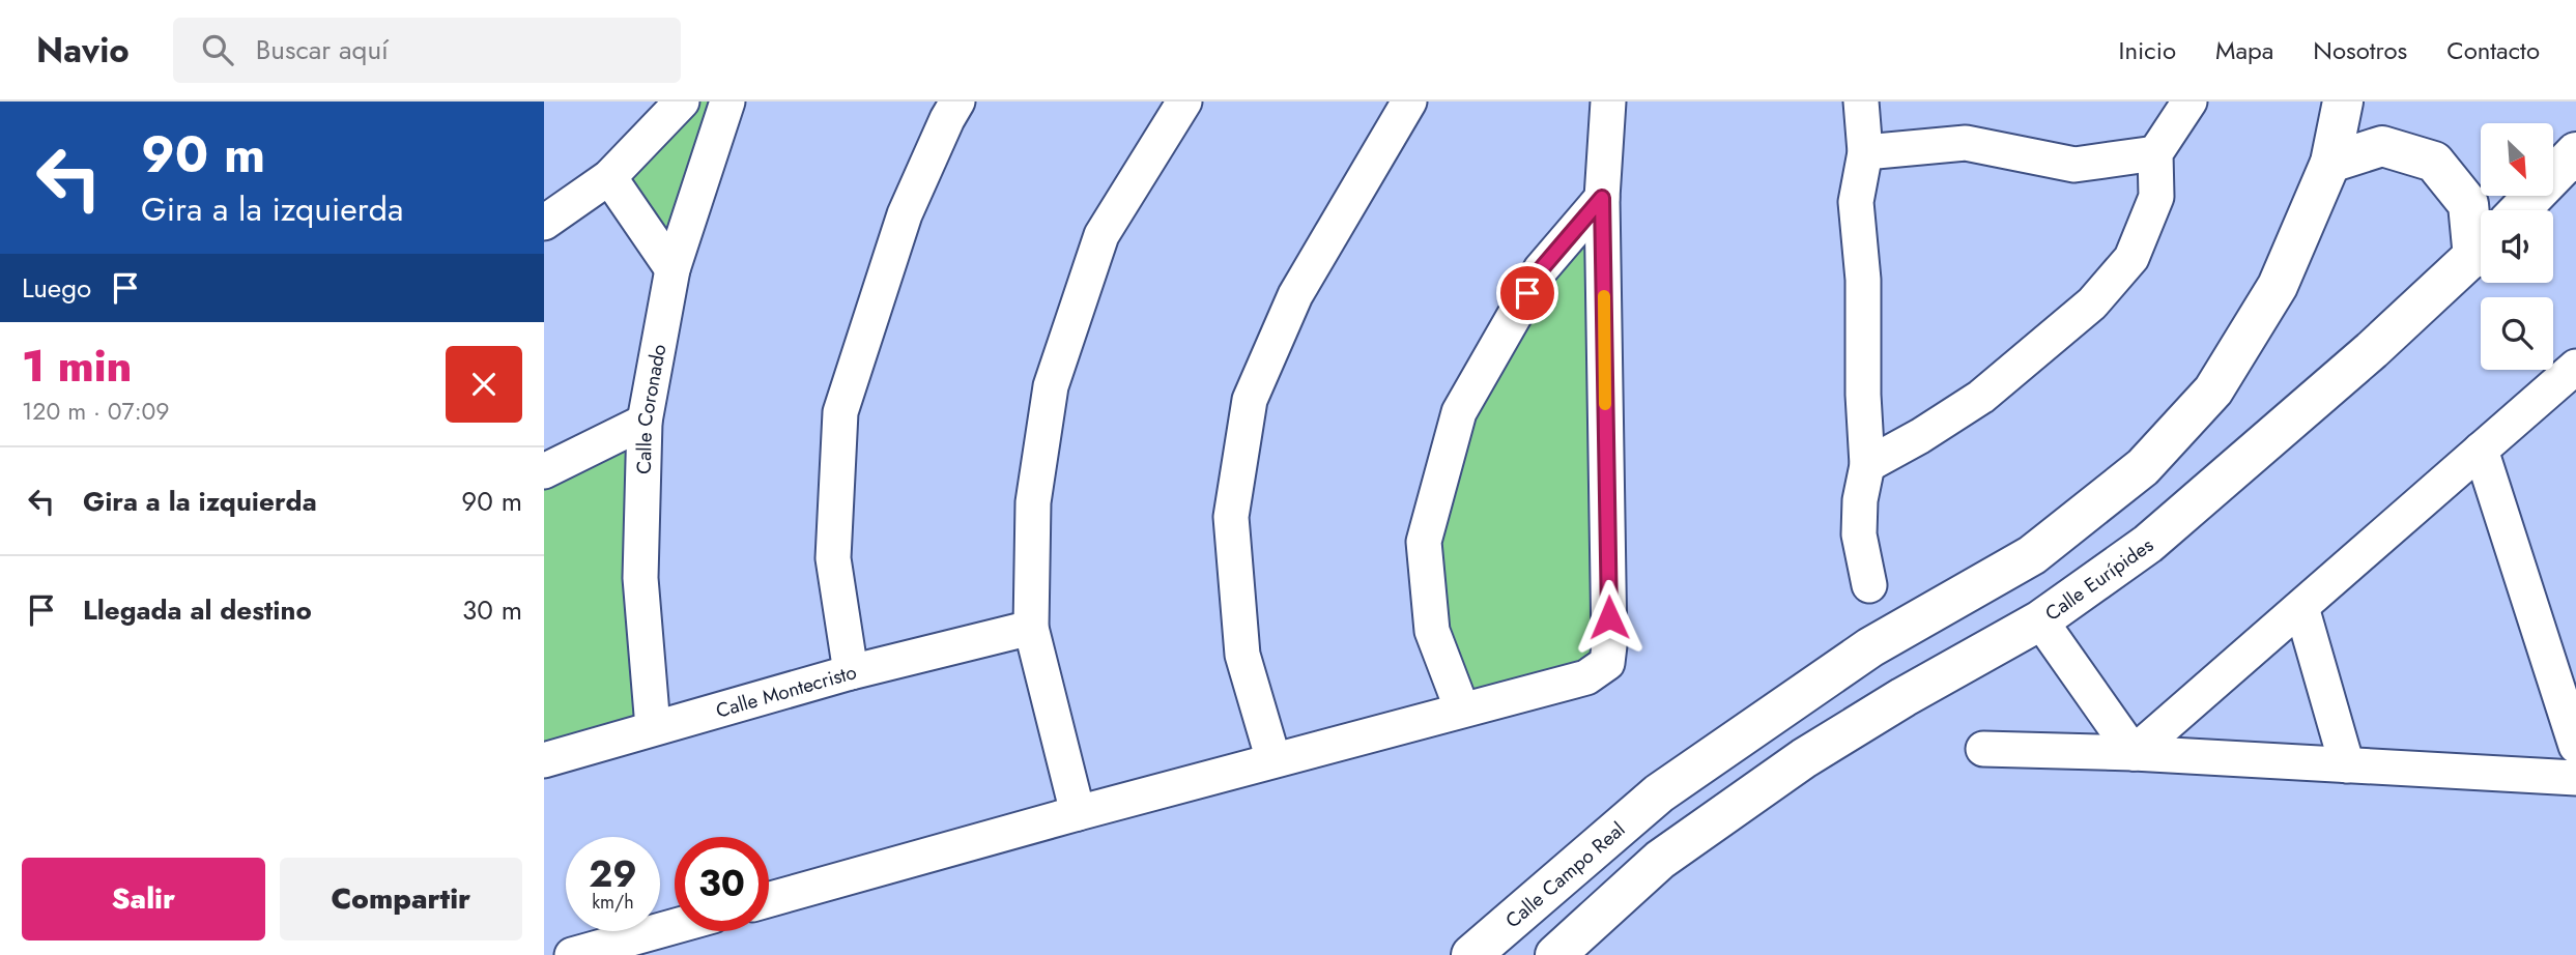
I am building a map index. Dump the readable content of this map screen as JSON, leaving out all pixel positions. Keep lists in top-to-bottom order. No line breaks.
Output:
{"streets":{"street":["Calle Coronado","Calle Eurípides","Calle Montecristo","Calle Campo Real"]},"crossings":[["Calle Coronado","Calle Montecristo"]],"north":"bottom right","page":{"header":"Navio","search":"Buscar aquí","nav":["Inicio","Mapa","Nosotros","Contacto"],"turn":["90 m","Gira a la izquierda"],"then":"Luego","heading":["1 min","120 m · 07:09"],"list":[{"name":"Gira a la izquierda","value":"90 m"},{"name":"Llegada al destino","value":"30 m"}],"speed":"29 km/h","limit":"30","buttons":["Salir","Compartir"]}}
